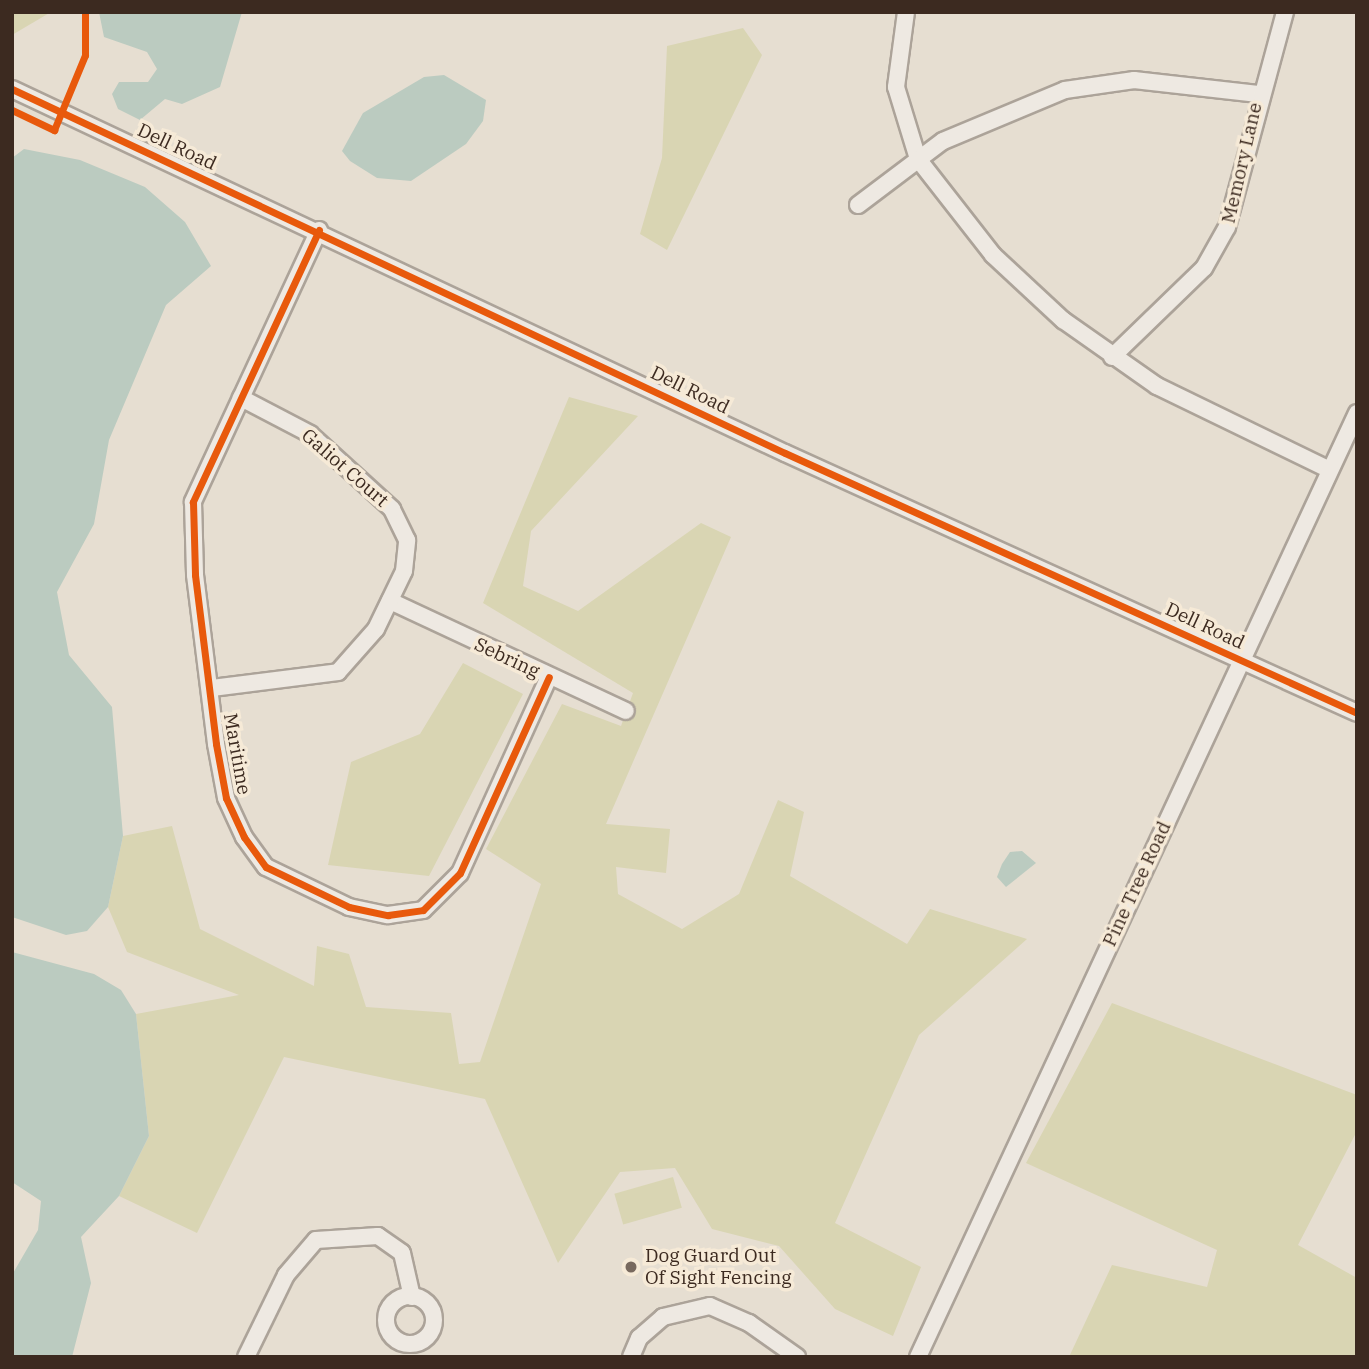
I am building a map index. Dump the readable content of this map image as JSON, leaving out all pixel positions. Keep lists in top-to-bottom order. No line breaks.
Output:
{"streets":{"street":["Dell Road","Memory Lane","Galiot Court","Sebring","Maritime","Pine Tree Road"]},"crossings":[["Dell Road","Maritime"],["Dell Road","Pine Tree Road"],["Galiot Court","Sebring"],["Galiot Court","Maritime"],["Sebring","Maritime"]],"places":["Dog Guard Out Of Sight Fencing"]}
